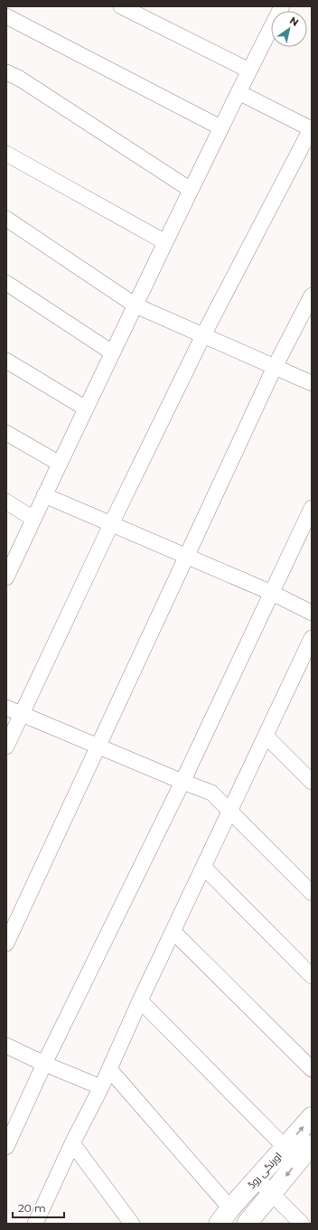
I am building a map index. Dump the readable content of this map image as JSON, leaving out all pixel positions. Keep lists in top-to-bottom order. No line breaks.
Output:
{"streets":{"main road":["اورنگی روڈ"]},"scale_bar":"20 m","north":"top right"}
